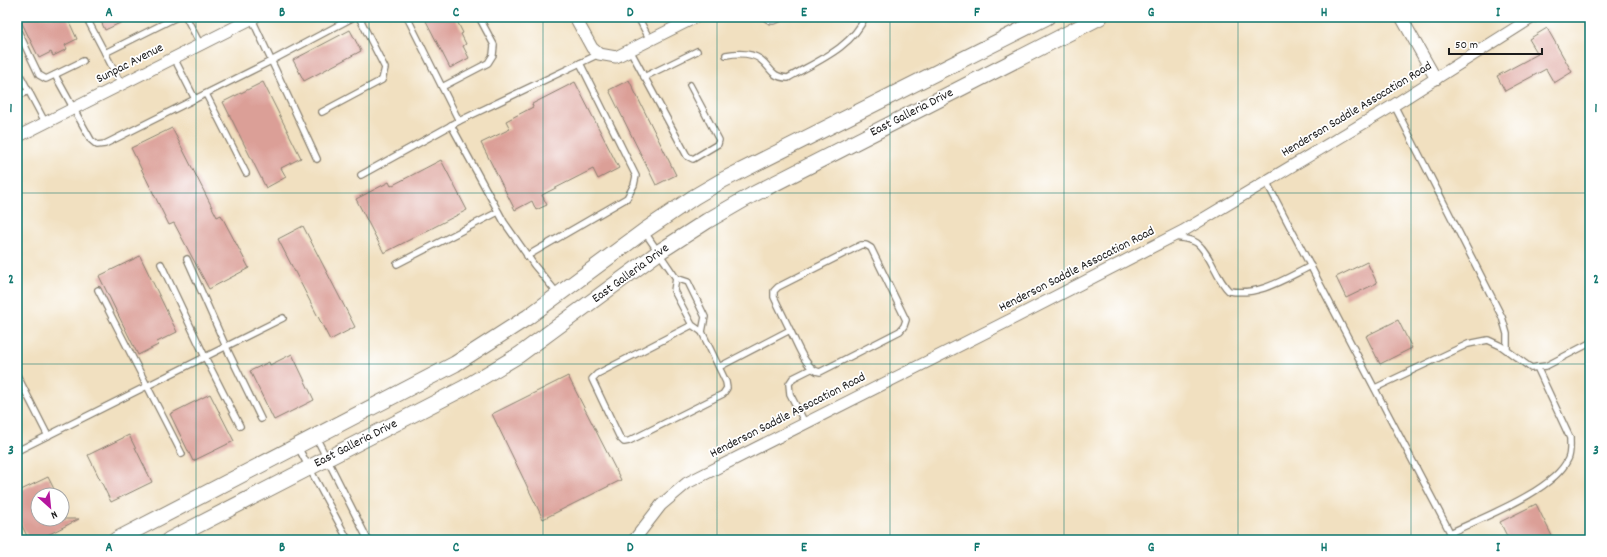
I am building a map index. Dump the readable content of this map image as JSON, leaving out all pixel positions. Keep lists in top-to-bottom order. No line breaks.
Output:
{"streets":{"main road":["East Galleria Drive"],"street":["Sunpac Avenue","Henderson Saddle Assocation Road"]},"scale_bar":"50 m","north":"bottom right","grid":{"columns":["A","B","C","D","E","F","G","H","I"],"rows":["1","2","3"]}}
